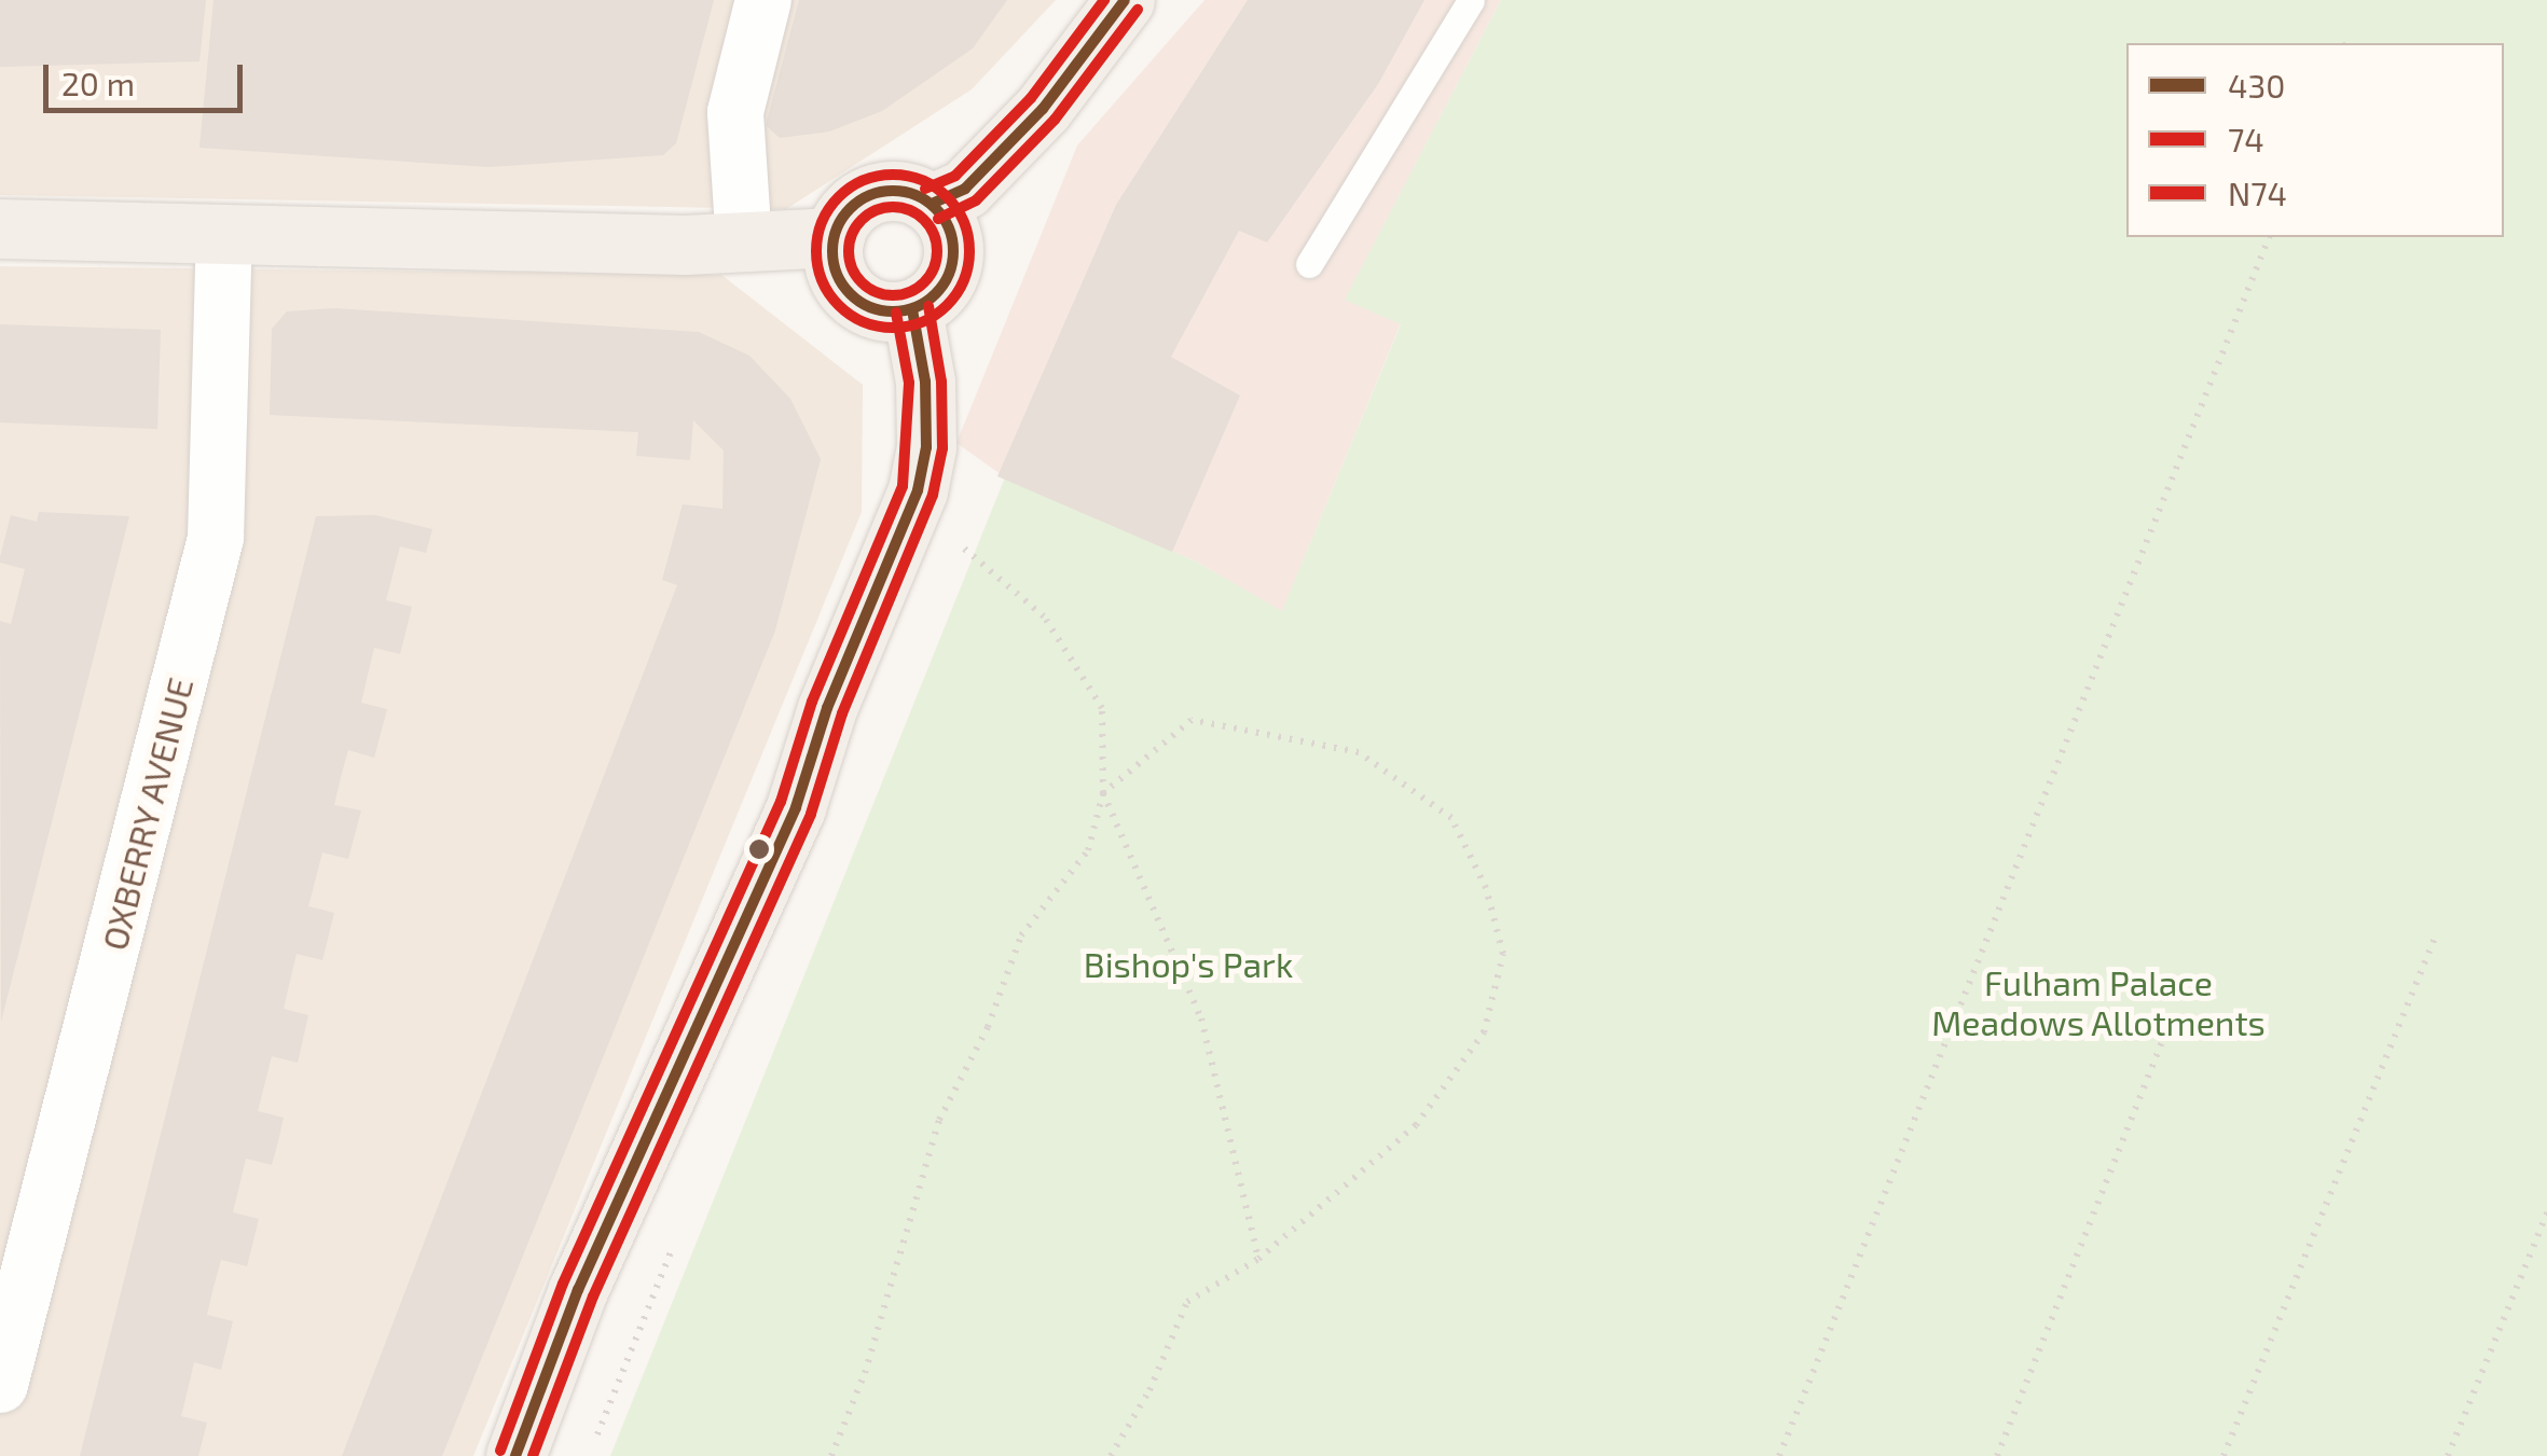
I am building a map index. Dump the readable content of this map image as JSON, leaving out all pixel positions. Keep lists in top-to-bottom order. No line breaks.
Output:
{"streets":{"street":["OXBERRY AVENUE"]},"parks":["Bishop's Park","Fulham Palace Meadows Allotments"],"lines":["transit line 430","transit line N74","transit line 74"],"legend":["430","74","N74"],"scale_bar":"20 m"}
